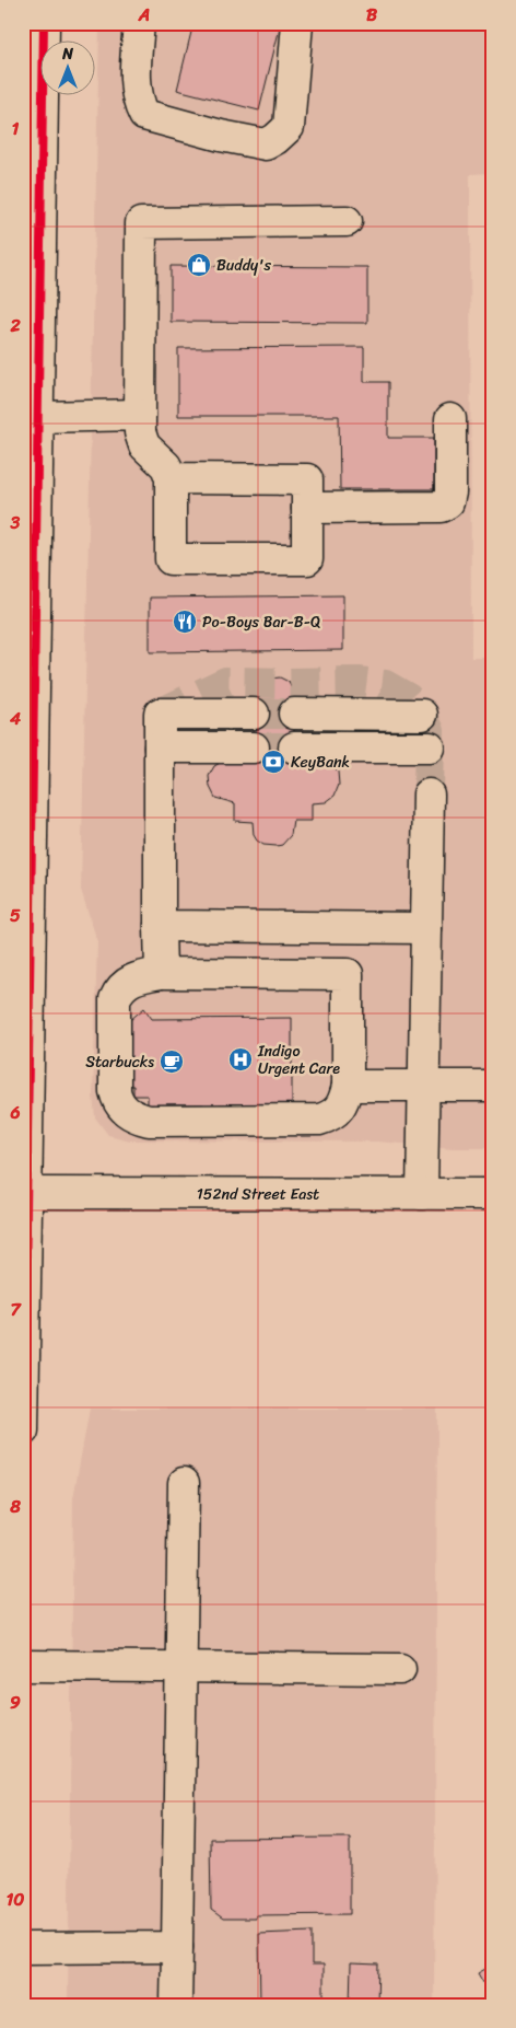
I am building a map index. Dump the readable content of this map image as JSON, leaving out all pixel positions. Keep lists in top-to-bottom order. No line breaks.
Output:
{"streets":{"main road":["152nd Street East"]},"places":{"shop":["Buddy's"],"restaurant":["Po-Boys Bar-B-Q"],"bank":["KeyBank"],"hospital":["Indigo Urgent Care"],"cafe":["Starbucks"]},"north":"top","grid":{"columns":["A","B"],"rows":["1","2","3","4","5","6","7","8","9","10"]}}
